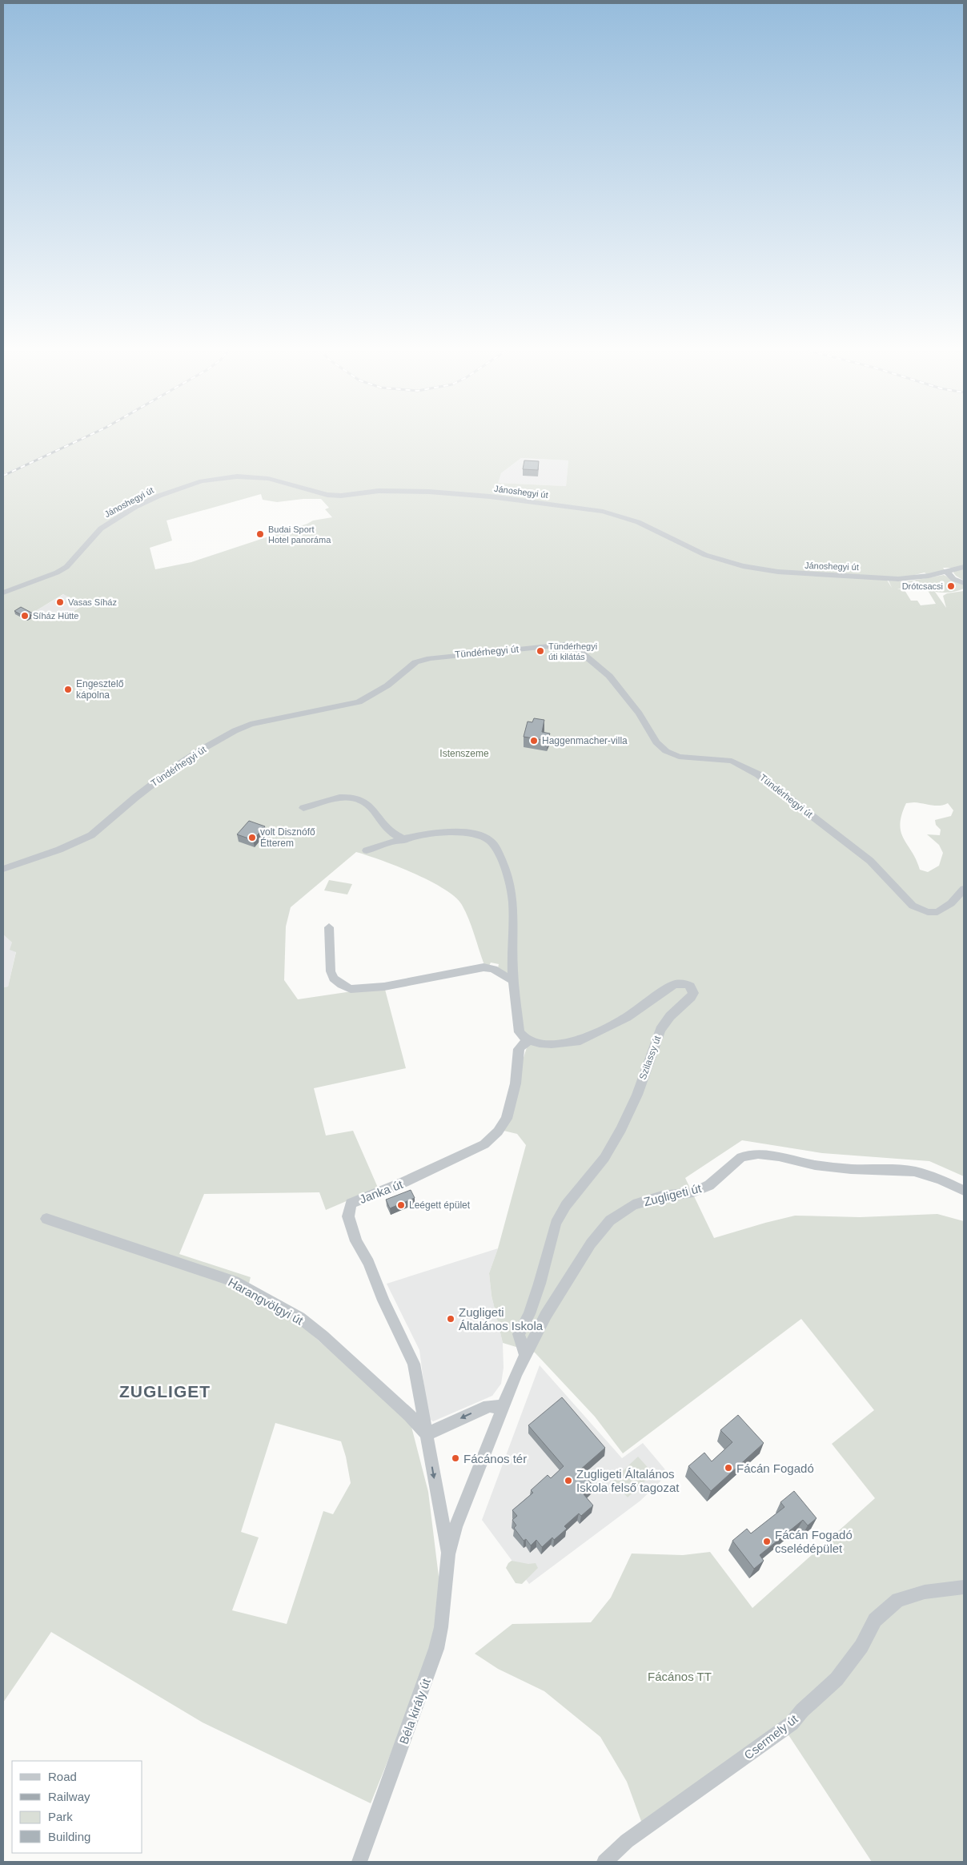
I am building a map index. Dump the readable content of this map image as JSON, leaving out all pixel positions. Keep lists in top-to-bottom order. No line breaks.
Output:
{"streets":{"street":["Jánoshegyi út","Tündérhegyi út","Szilassy út","Janka út","Zugligeti út","Harangvölgyi út","Béla király út","Csermely út"]},"crossings":[["Szilassy út","Janka út"],["Szilassy út","Zugligeti út"],["Janka út","Harangvölgyi út"]],"districts":["ZUGLIGET"],"parks":["Istenszeme","Fácános TT"],"places":["Budai Sport Hotel panoráma","Drótcsacsi","Vasas Síház","Síház Hütte","Tündérhegyi úti kilátás","Engesztelő kápolna","Haggenmacher-villa","volt Disznófő Étterem","Leégett épület","Zugligeti Általános Iskola","Fácános tér","Fácán Fogadó","Zugligeti Általános Iskola felső tagozat","Fácán Fogadó cselédépület"],"legend":["Road","Railway","Park","Building"]}
